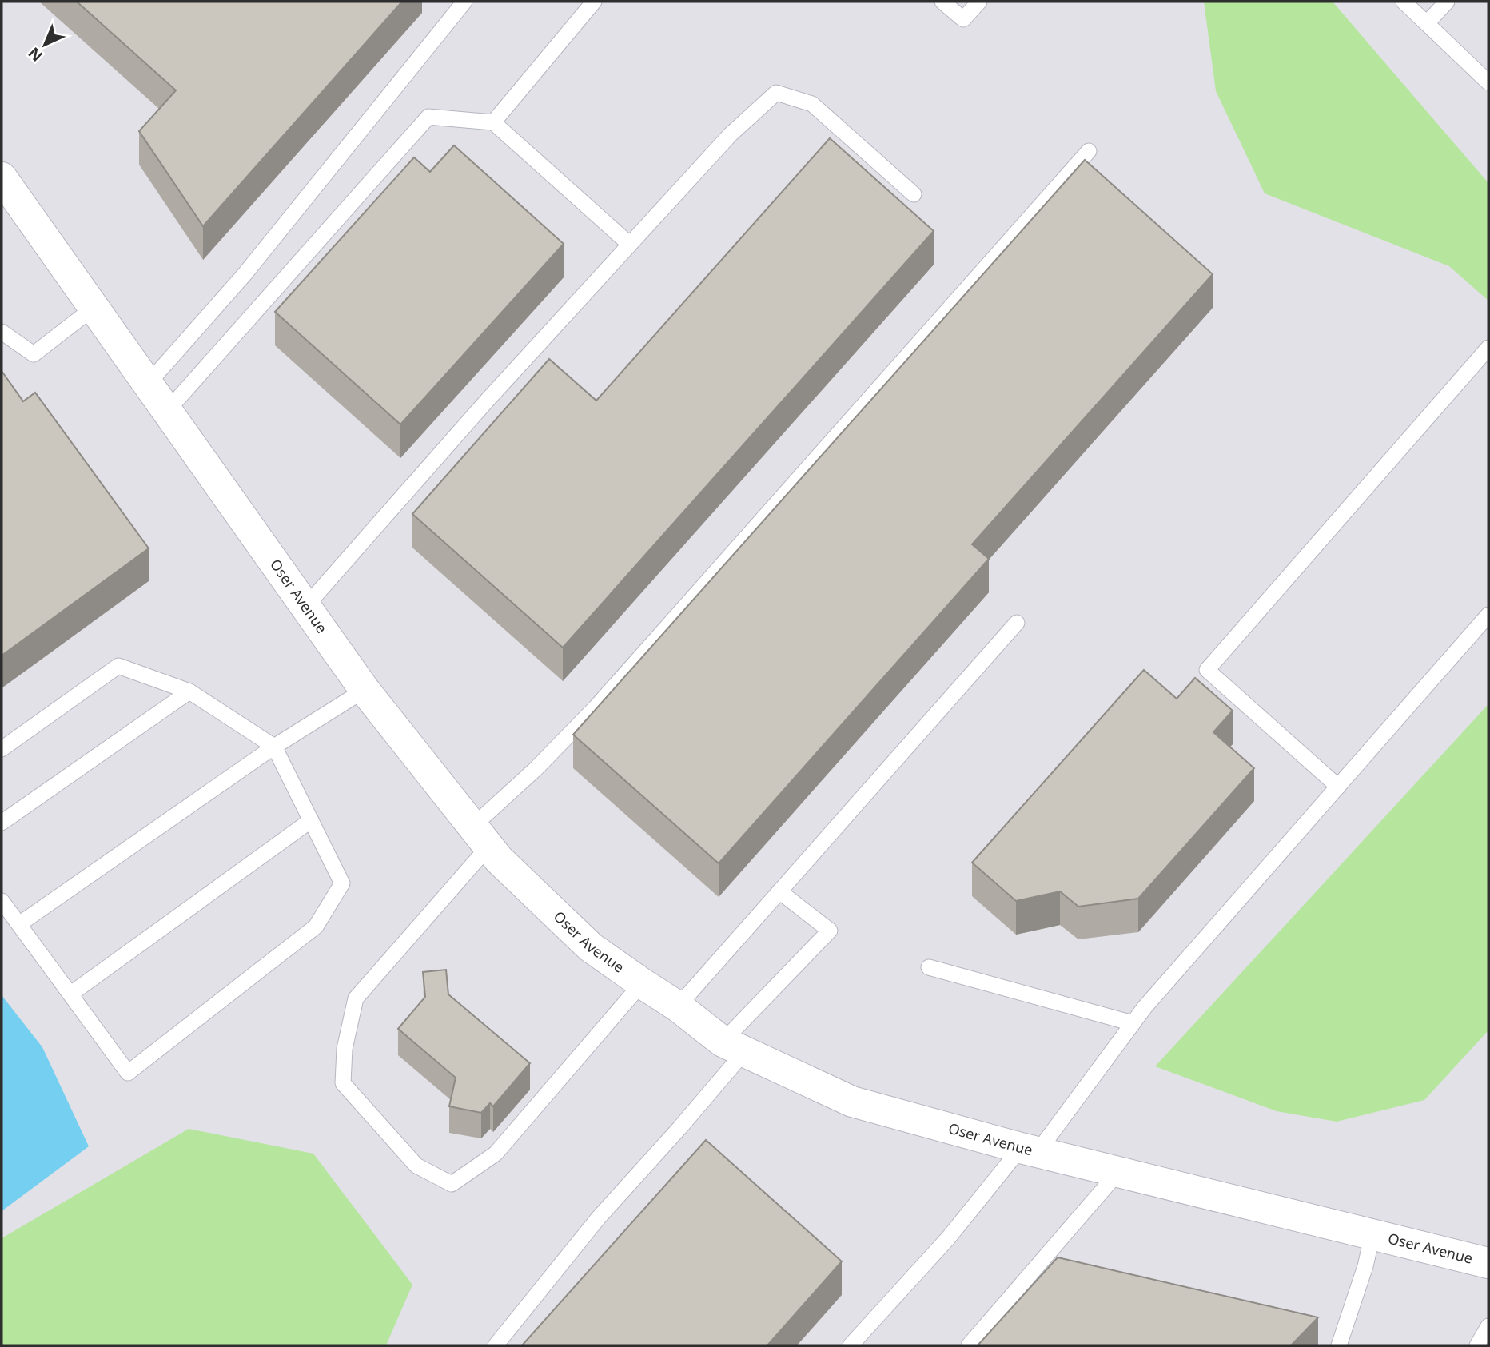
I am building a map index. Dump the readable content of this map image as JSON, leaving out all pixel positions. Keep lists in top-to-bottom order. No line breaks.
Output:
{"streets":{"street":["Oser Avenue"]},"north":"bottom left"}
